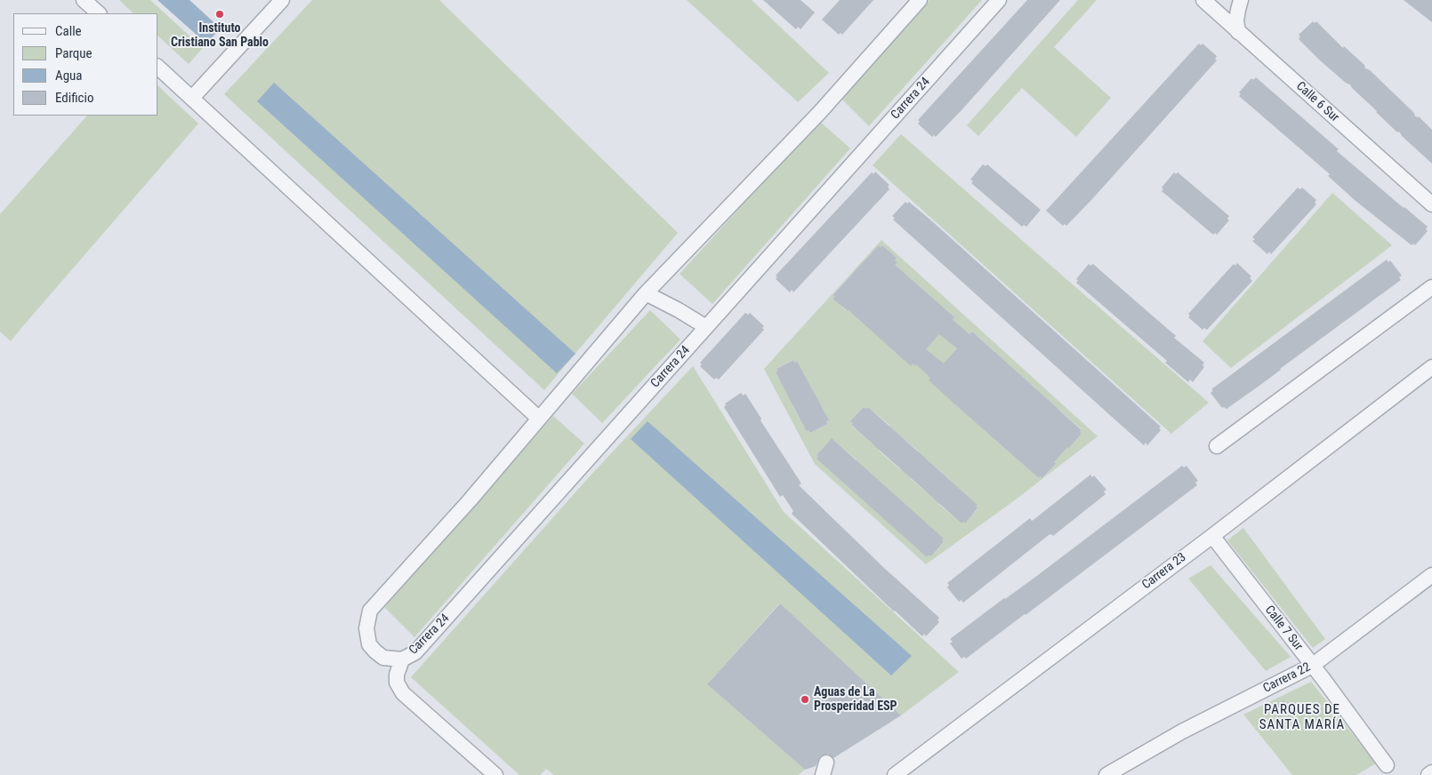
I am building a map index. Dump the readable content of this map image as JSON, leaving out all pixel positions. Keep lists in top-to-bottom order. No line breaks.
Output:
{"streets":{"street":["Carrera 24","Calle 6 Sur","Carrera 23","Calle 7 Sur","Carrera 22"]},"crossings":[["Carrera 23","Calle 7 Sur"],["Calle 7 Sur","Carrera 22"]],"districts":["PARQUES DE SANTA MARÍA"],"places":["Instituto Cristiano San Pablo","Aguas de La Prosperidad ESP"],"legend":["Calle","Parque","Agua","Edificio"]}
